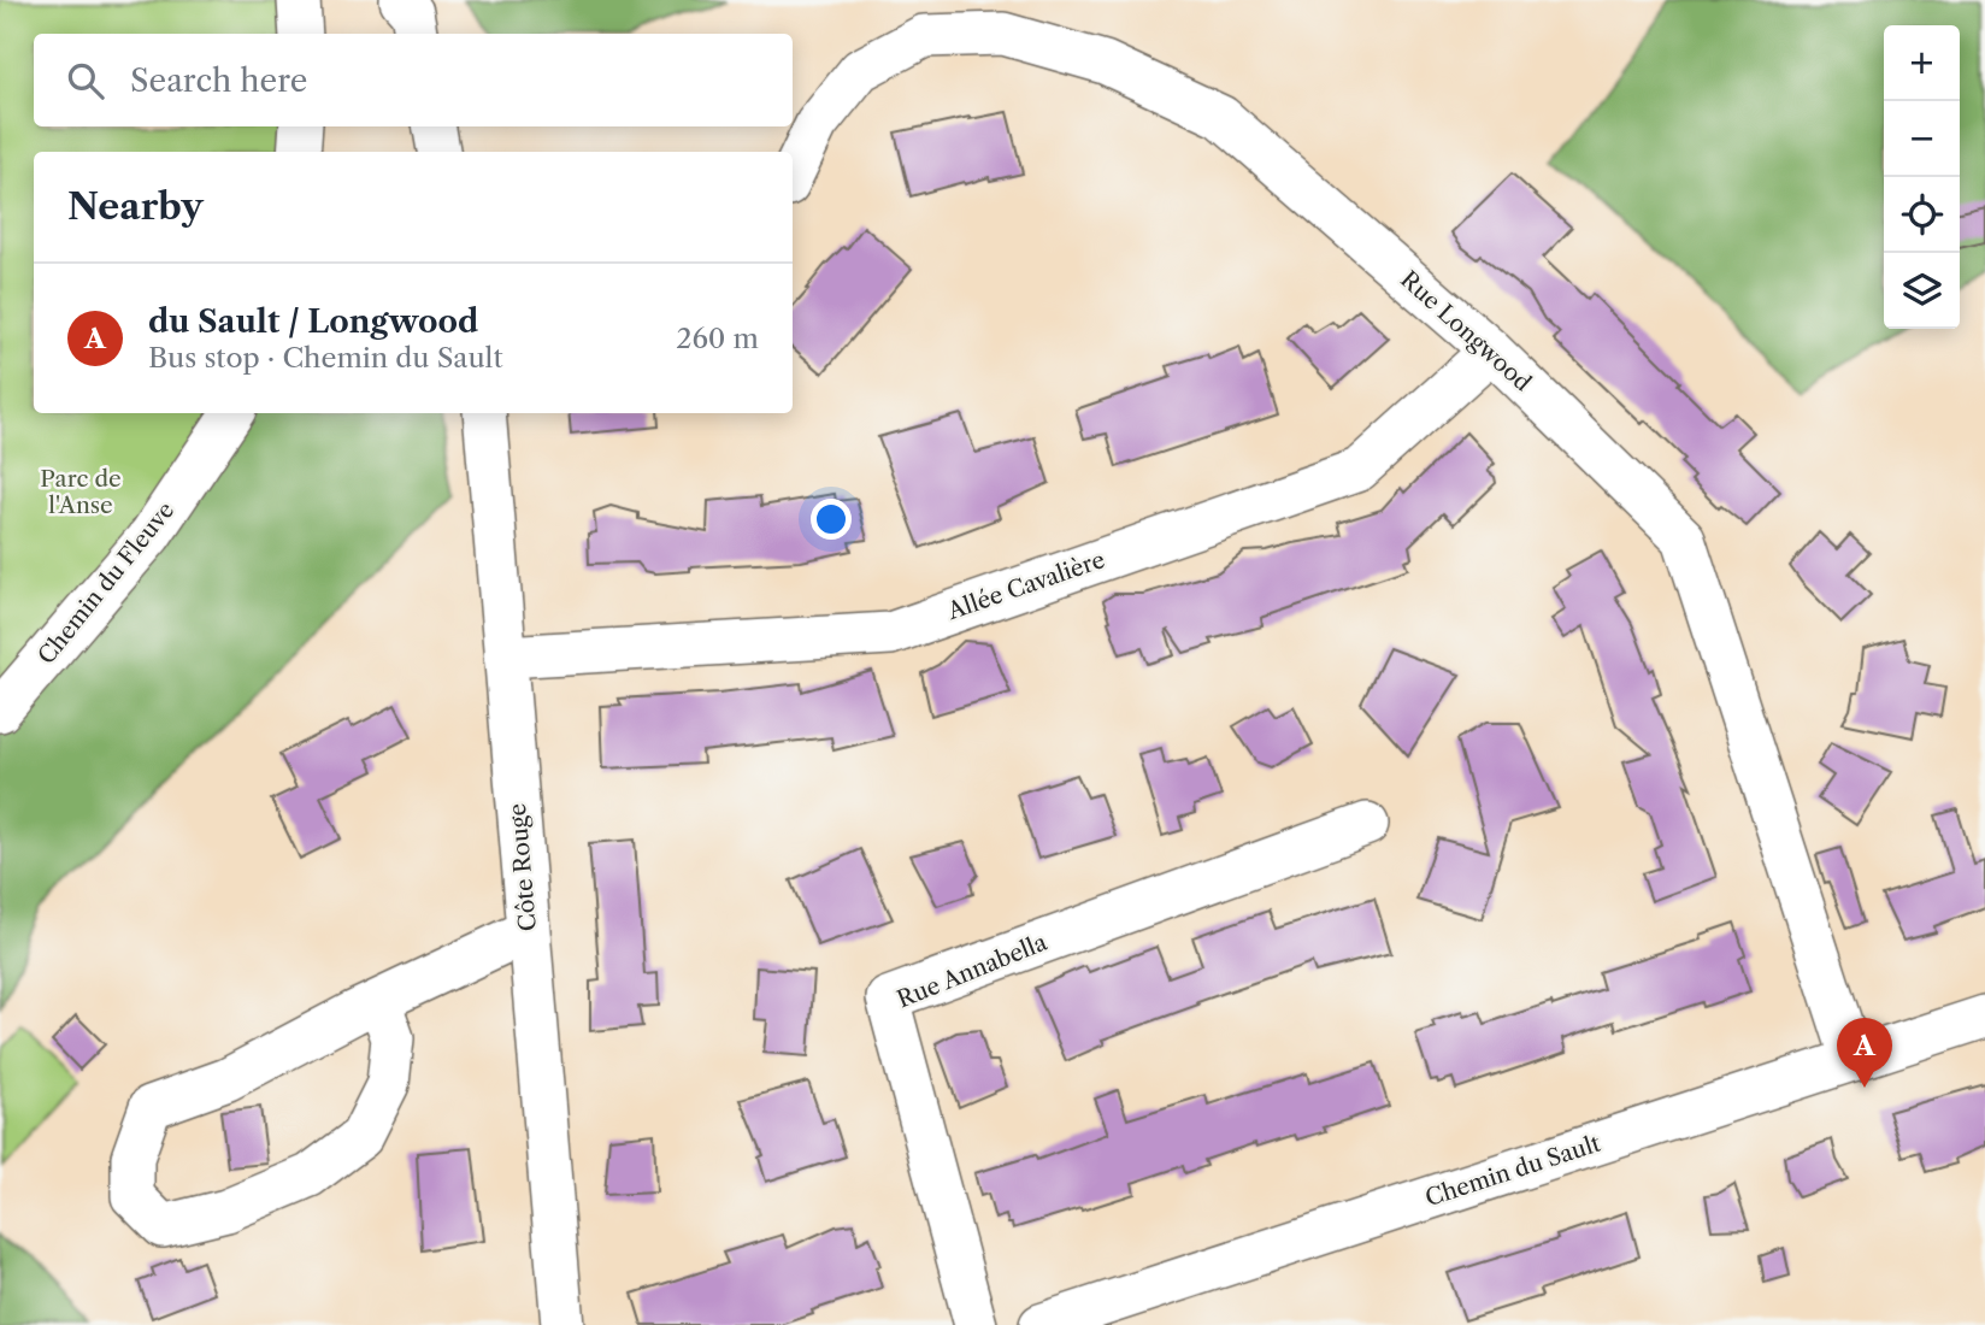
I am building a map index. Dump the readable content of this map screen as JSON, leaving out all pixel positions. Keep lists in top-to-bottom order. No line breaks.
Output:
{"streets":{"street":["Rue Longwood","Chemin du Fleuve","Allée Cavalière","Côte Rouge","Rue Annabella","Chemin du Sault"]},"crossings":[["Rue Longwood","Allée Cavalière"],["Rue Longwood","Chemin du Sault"],["Allée Cavalière","Côte Rouge"]],"parks":["Parc de l'Anse"],"page":{"map_buttons":["+","−"],"search":"Search here","heading":"Nearby","list":[{"mark":"A","name":"du Sault / Longwood","note":"Bus stop · Chemin du Sault","value":"260 m"}],"pins":"A"}}
